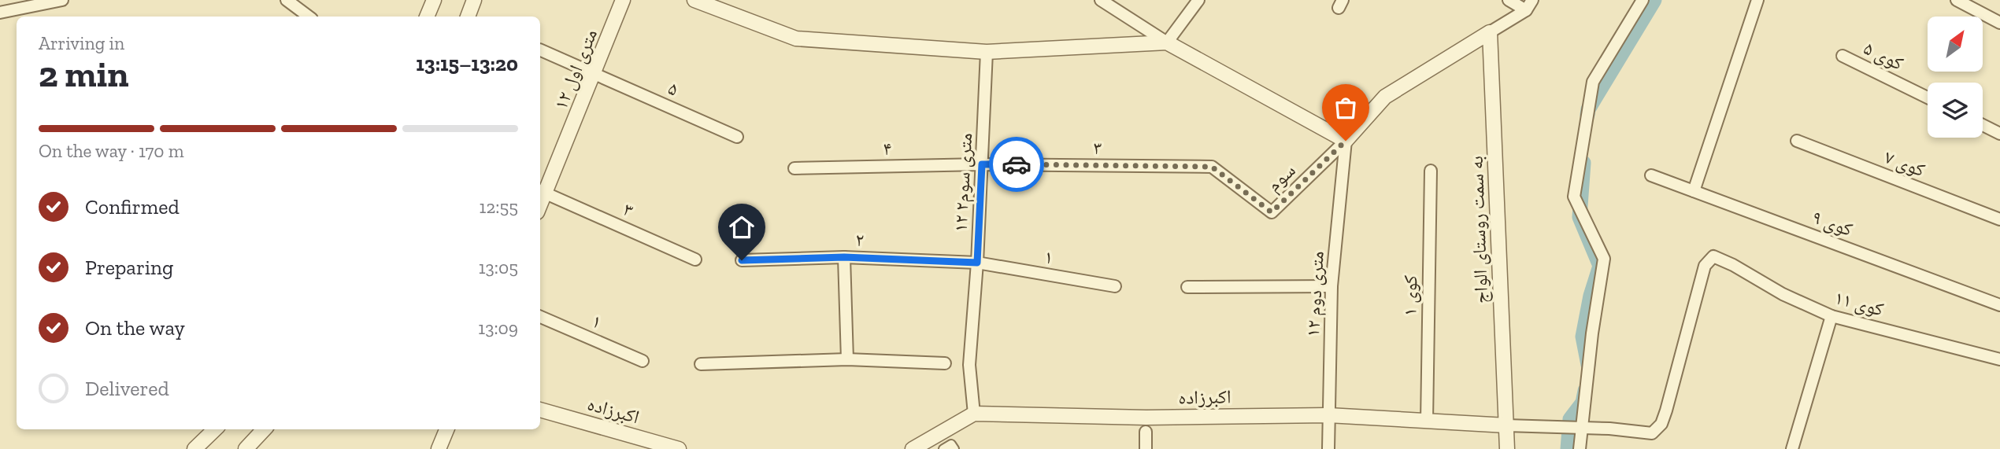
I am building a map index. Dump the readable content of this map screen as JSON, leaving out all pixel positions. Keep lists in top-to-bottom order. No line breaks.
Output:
{"streets":{"street":["کوی ۵","۱۲ متری اول","۵","۳","۴","کوی ۷","سوم","۱۲ متری سوم۲","کوی ۹","به سمت روستای الواج","۲","۱","۱۲ متری دوم","کوی ۱","کوی ۱۱","اکبرزاده"]},"crossings":[["۱۲ متری اول","۵"],["۱۲ متری اول","۳"],["۳","۴"],["۳","سوم"],["۳","۱۲ متری سوم۲"],["۴","۱۲ متری سوم۲"],["سوم","۱۲ متری دوم"],["۱۲ متری سوم۲","۲"],["۱۲ متری سوم۲","۱"],["۱۲ متری سوم۲","اکبرزاده"],["به سمت روستای الواج","اکبرزاده"],["۲","۱"],["۱۲ متری دوم","اکبرزاده"],["کوی ۱","اکبرزاده"]],"north":"top right","page":{"heading":["2 min","Arriving in","13:15–13:20"],"bar":"On the way · 170 m","list":[["Confirmed","12:55"],["Preparing","13:05"],["On the way","13:09"],"Delivered"]}}
